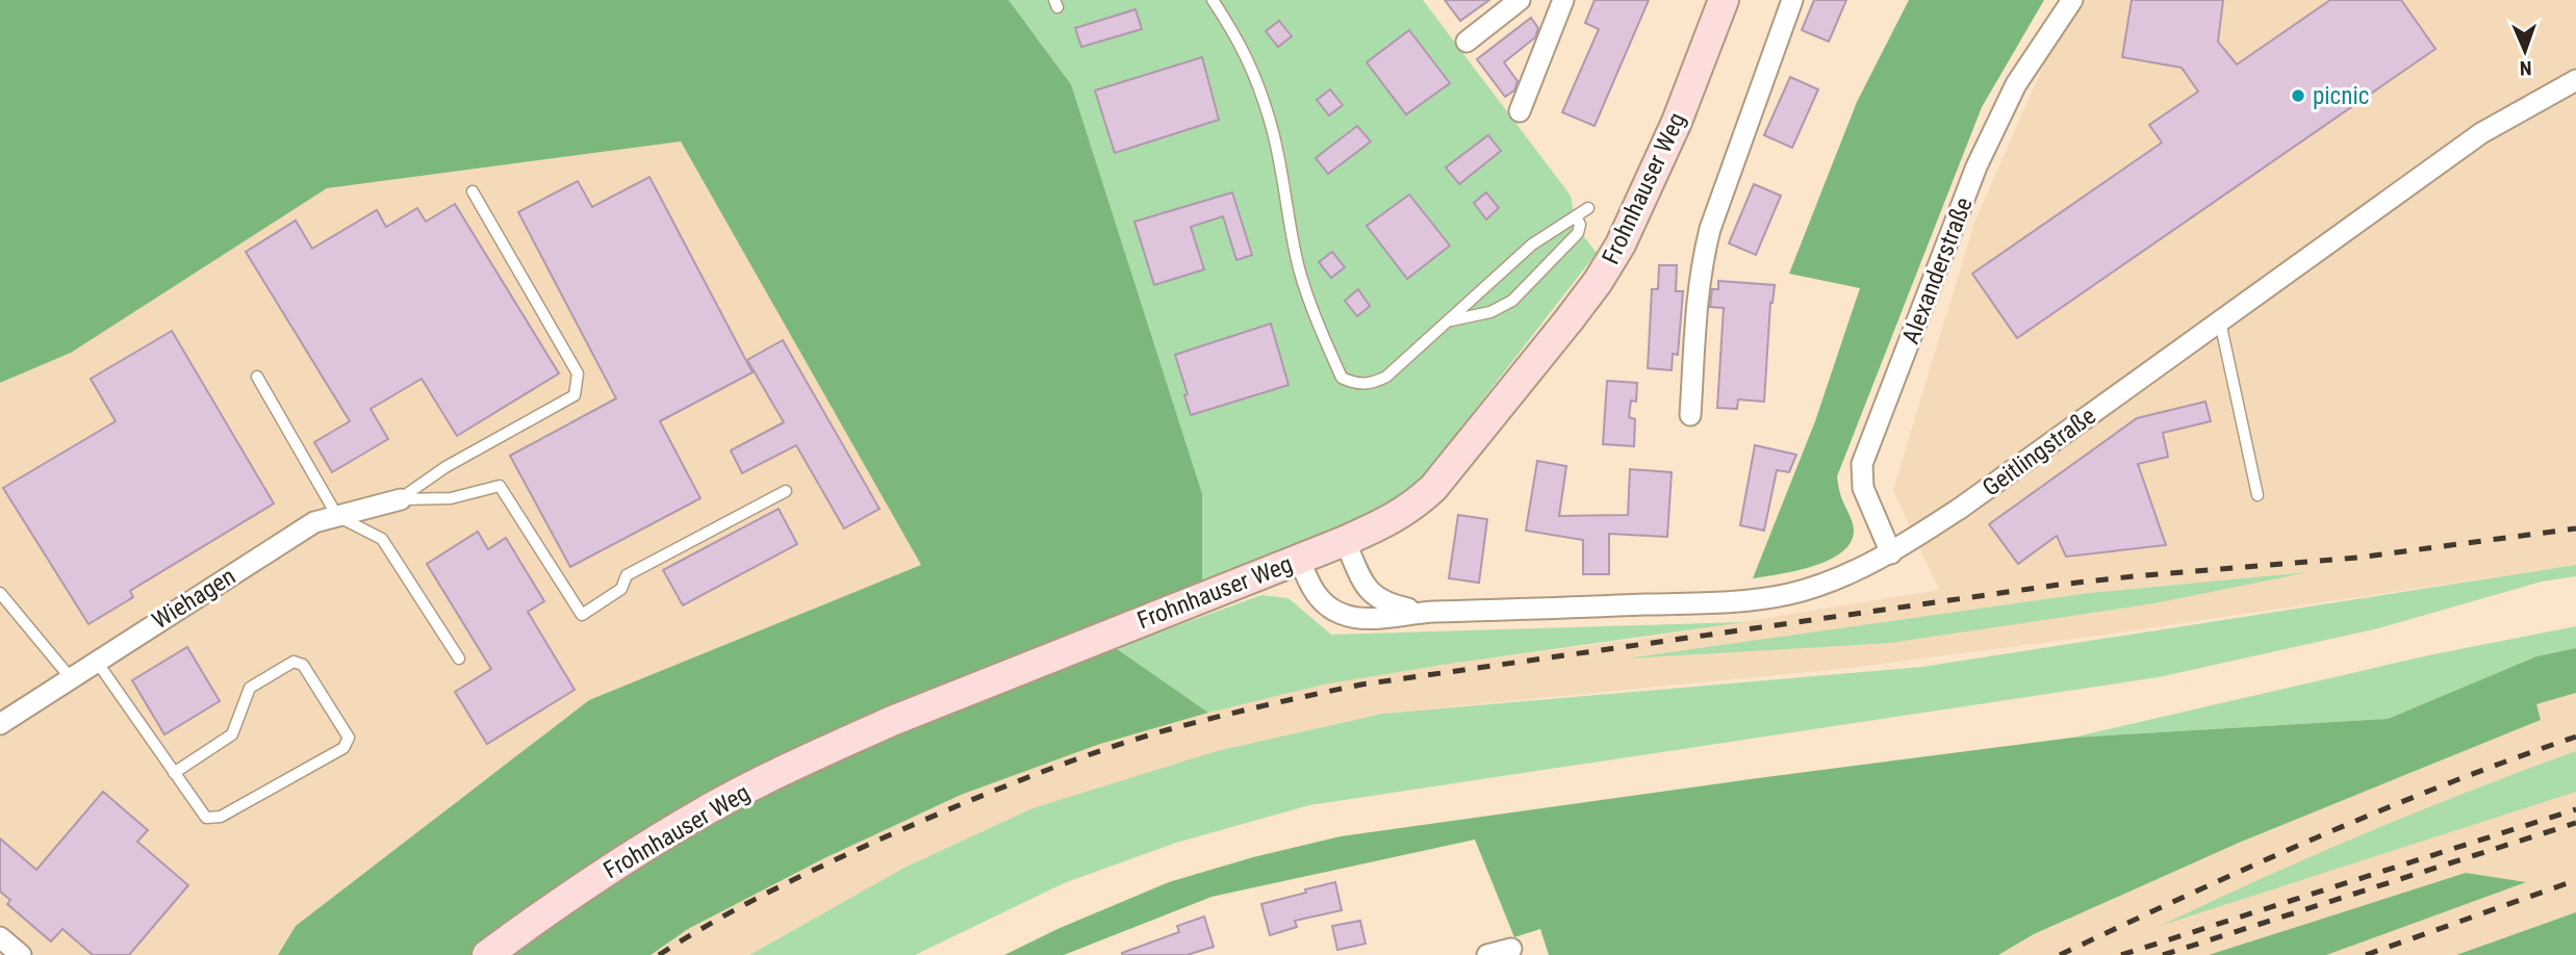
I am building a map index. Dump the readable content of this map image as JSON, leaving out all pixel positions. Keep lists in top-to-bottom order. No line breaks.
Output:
{"streets":{"main road":["Frohnhauser Weg"],"street":["Alexanderstraße","Geitlingstraße","Wiehagen"]},"crossings":[["Frohnhauser Weg","Geitlingstraße"],["Alexanderstraße","Geitlingstraße"]],"places":["picnic"],"north":"bottom"}
